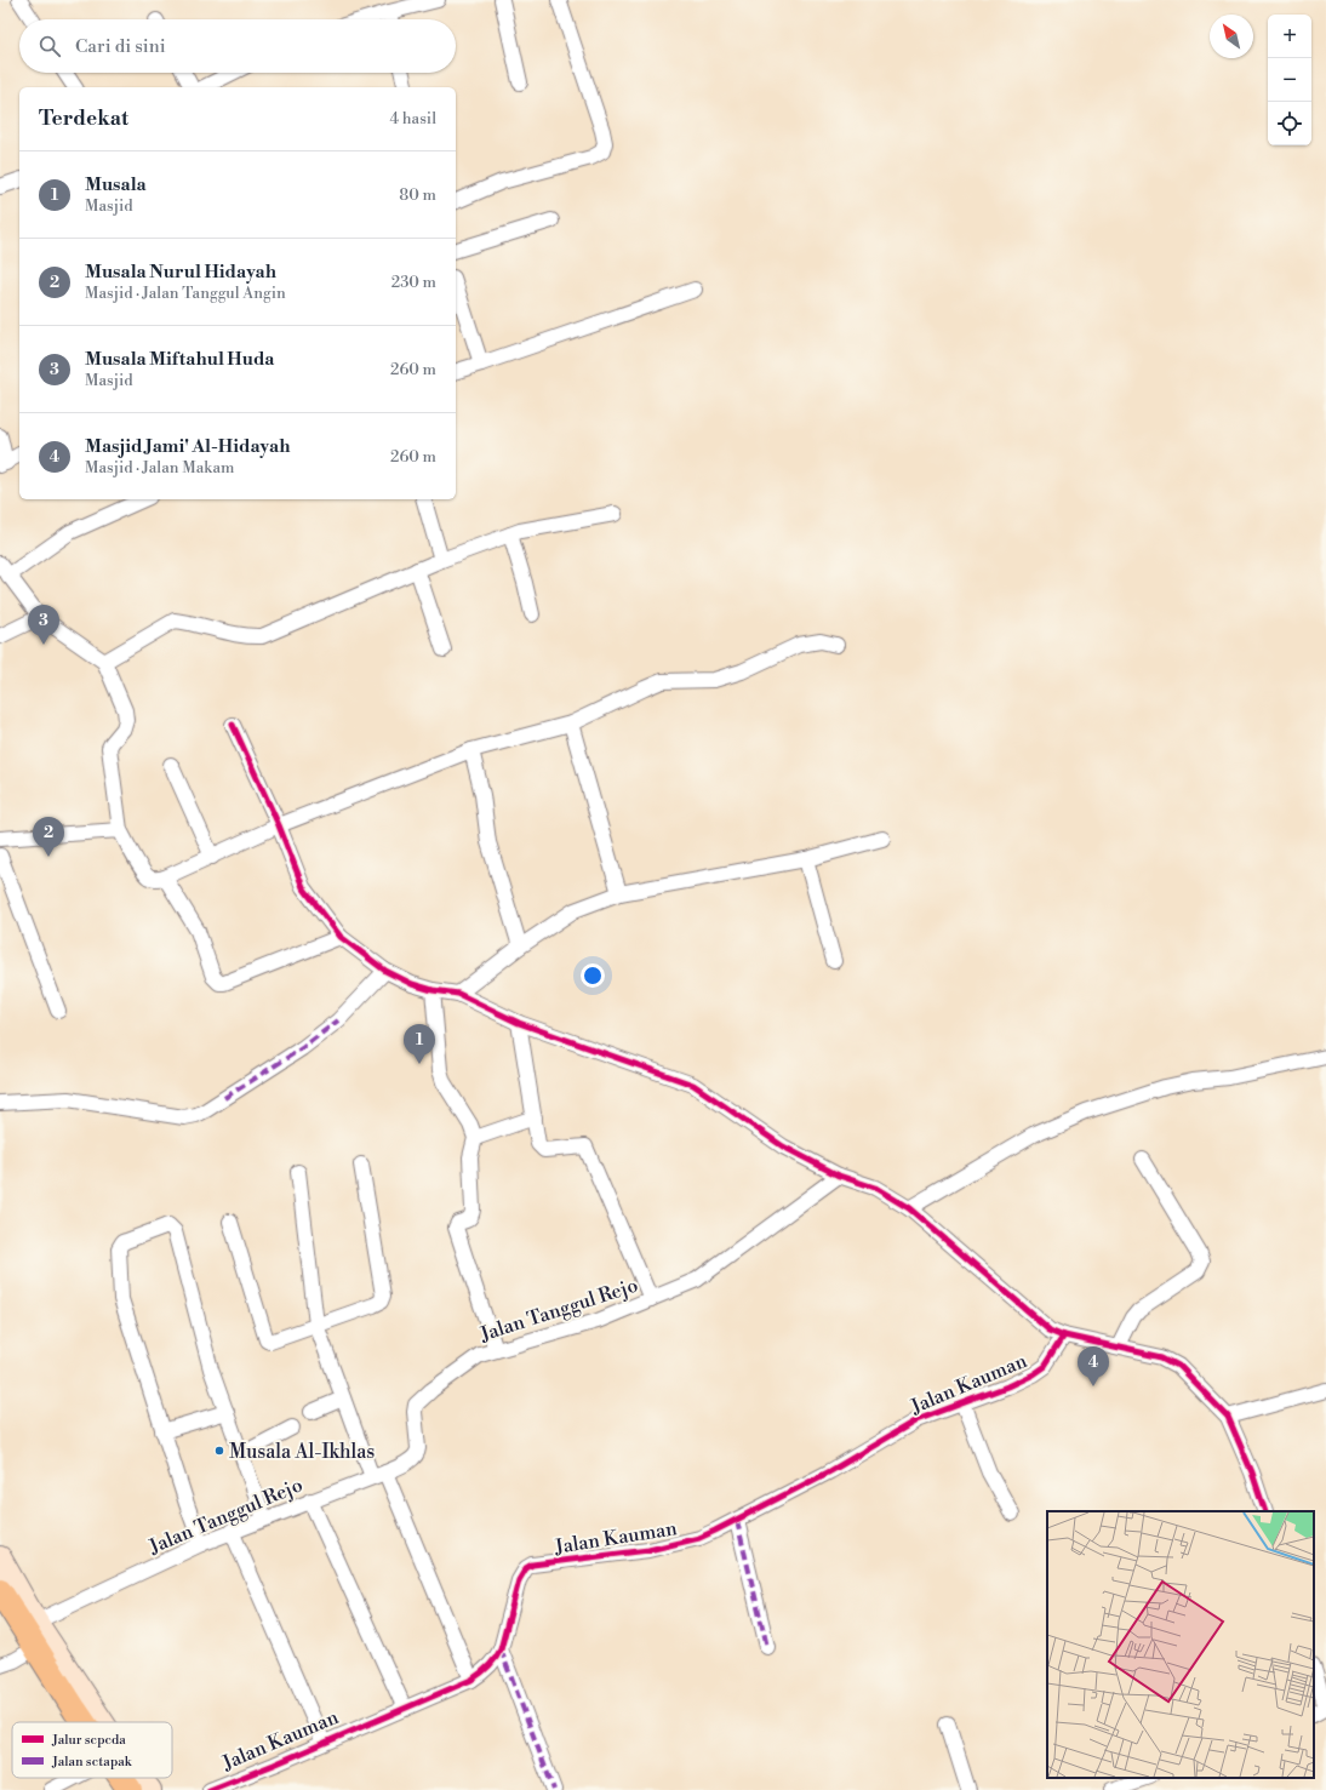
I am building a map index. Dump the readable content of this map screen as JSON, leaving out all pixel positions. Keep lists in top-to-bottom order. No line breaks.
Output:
{"streets":{"street":["Jalan Tanggul Rejo","Jalan Kauman"]},"places":["Musala Al-Ikhlas"],"legend":["Jalur sepeda","Jalan setapak"],"north":"top left","page":{"map_buttons":["+","−"],"search":"Cari di sini","heading":["Terdekat","4 hasil"],"list":[{"mark":"1","name":"Musala","note":"Masjid","value":"80 m"},{"mark":"2","name":"Musala Nurul Hidayah","note":"Masjid · Jalan Tanggul Angin","value":"230 m"},{"mark":"3","name":"Musala Miftahul Huda","note":"Masjid","value":"260 m"},{"mark":"4","name":"Masjid Jami' Al-Hidayah","note":"Masjid · Jalan Makam","value":"260 m"}],"pins":["3","2","1","4"]}}
